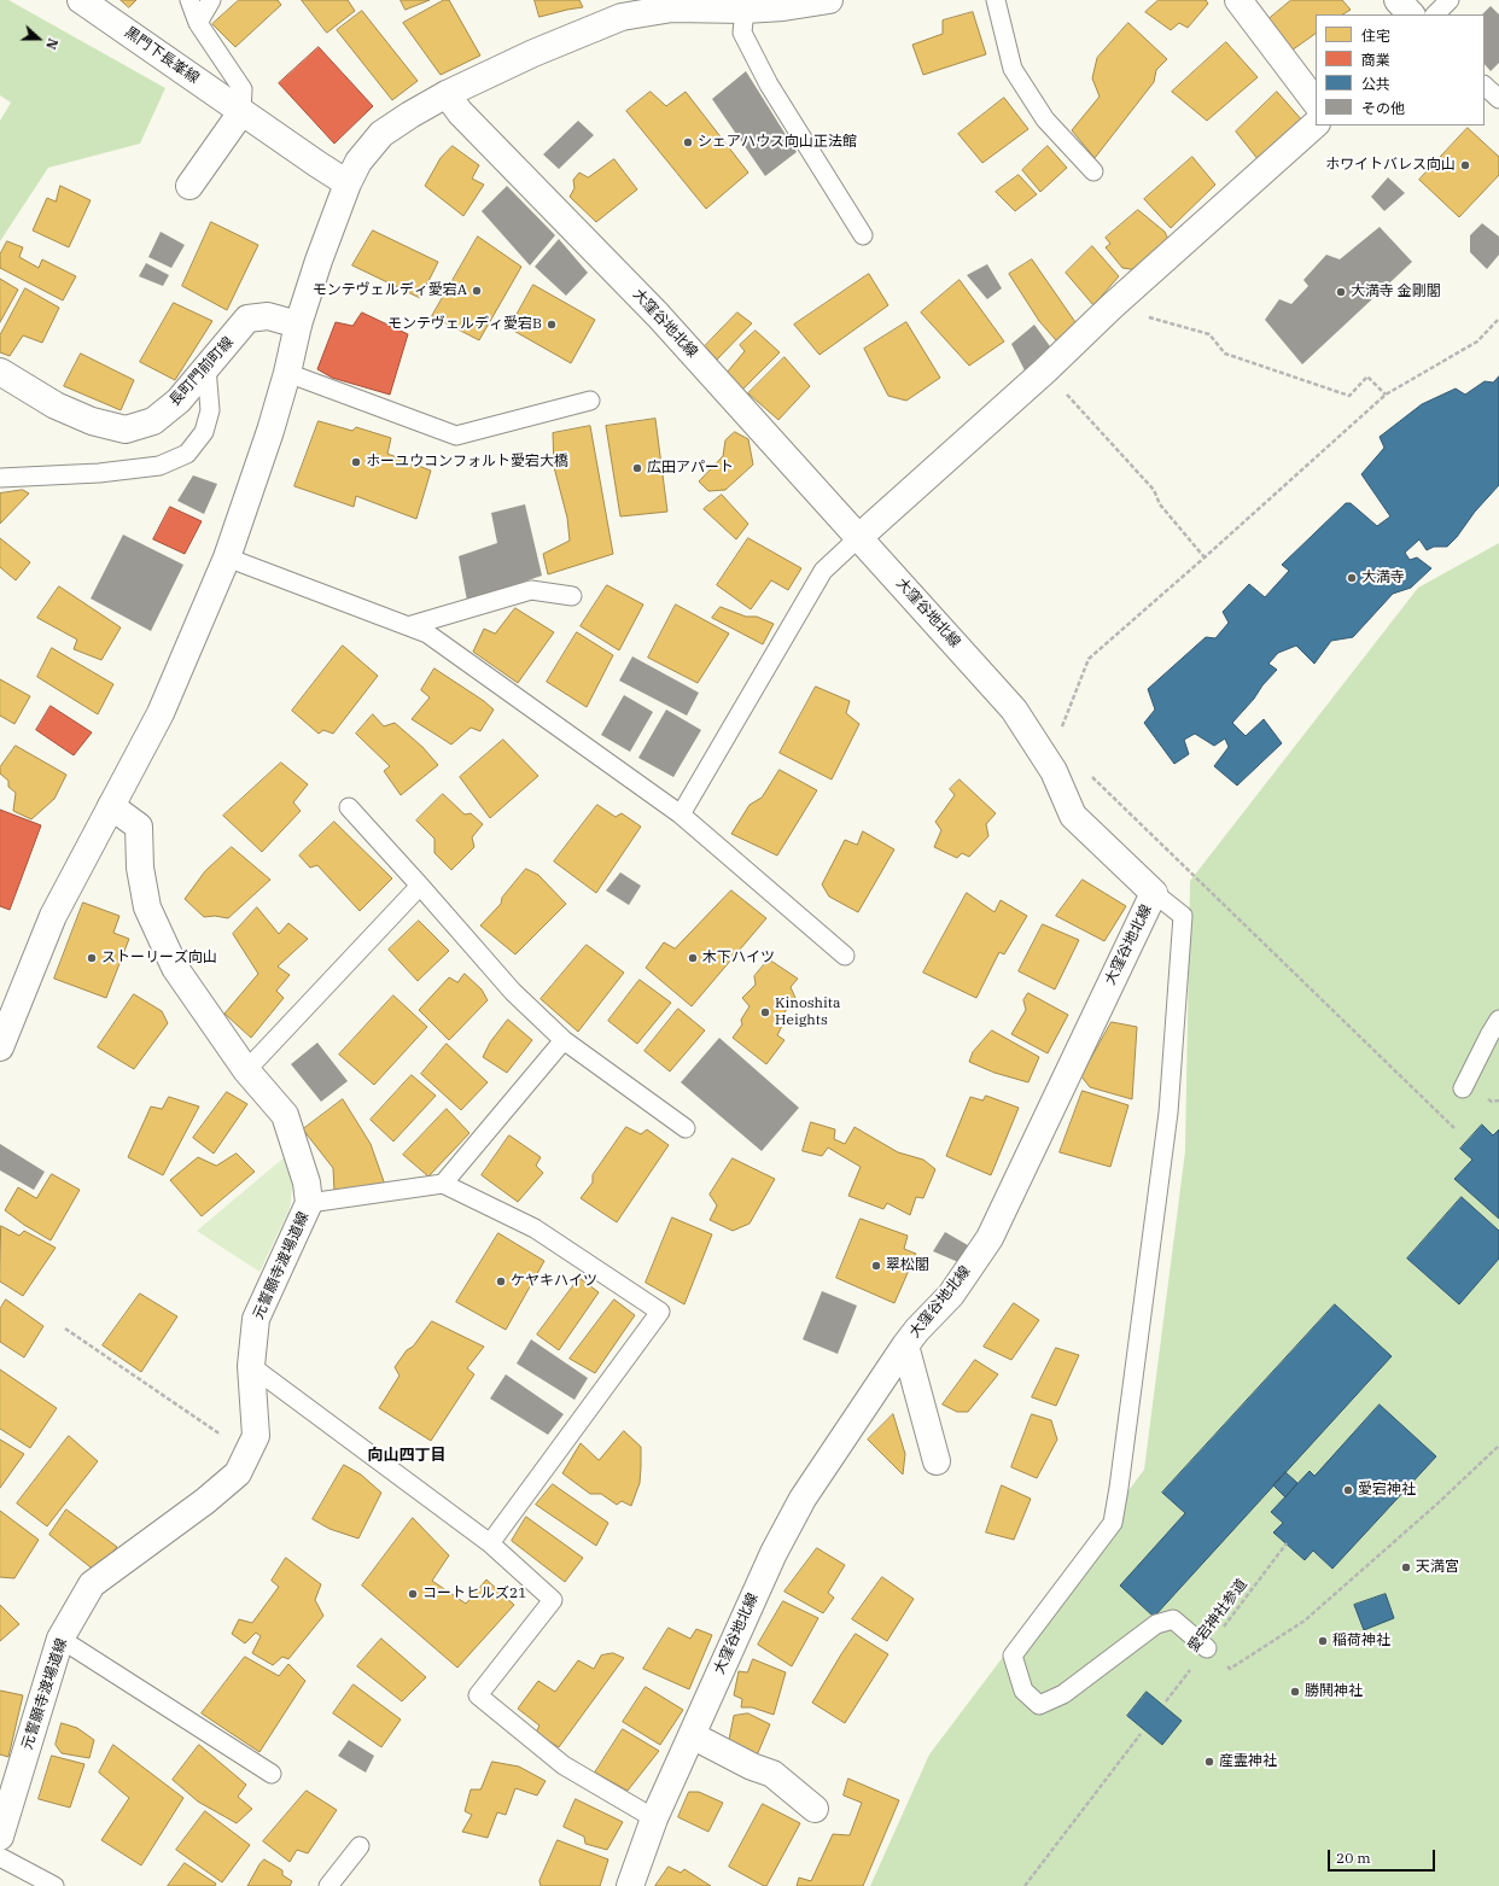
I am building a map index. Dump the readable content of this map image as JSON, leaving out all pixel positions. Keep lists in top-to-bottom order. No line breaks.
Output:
{"streets":{"street":["黒門下長峯線","大窪谷地北線","長町門前町線","元誓願寺渡場道線"],"path":["愛宕神社参道"]},"districts":["向山四丁目"],"places":["シェアハウス向山正法館","ホワイトバレス向山","モンテヴェルディ愛宕A","大満寺 金剛閣","モンテヴェルディ愛宕B","ホーユウコンフォルト愛宕大橋","広田アパート","大満寺","ストーリーズ向山","木下ハイツ","Kinoshita Heights","翠松閣","ケヤキハイツ","愛宕神社","天満宮","コートヒルズ21","稲荷神社","勝鬨神社","産霊神社"],"legend":["住宅","商業","公共","その他"],"scale_bar":"20 m","north":"right"}
